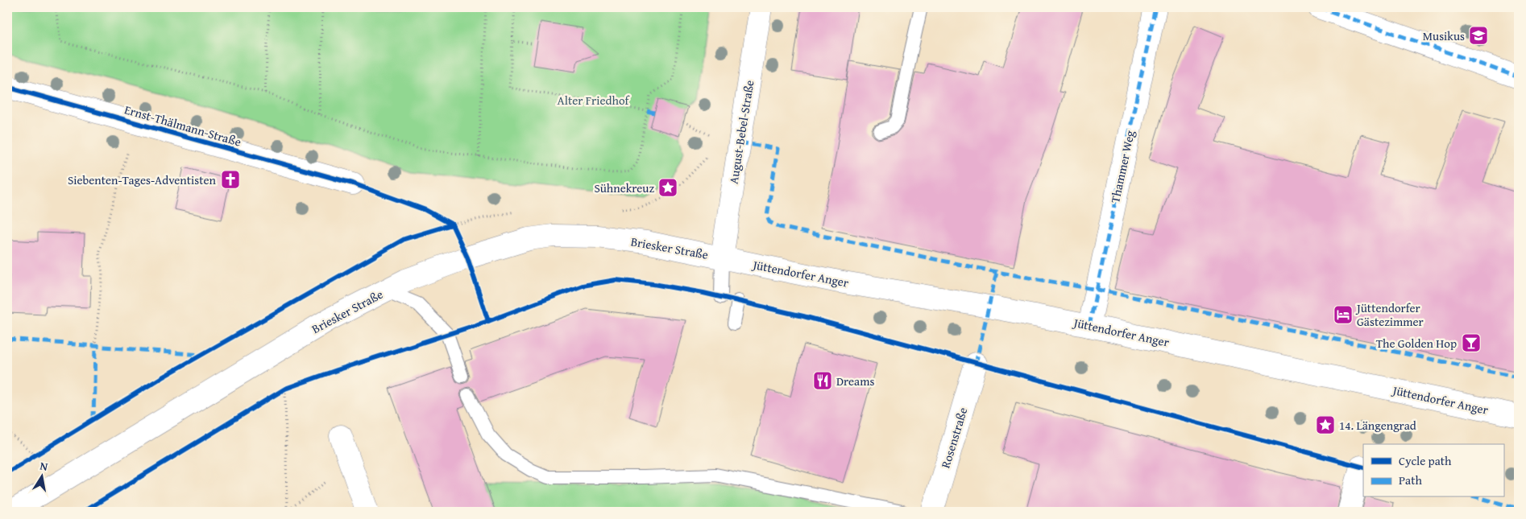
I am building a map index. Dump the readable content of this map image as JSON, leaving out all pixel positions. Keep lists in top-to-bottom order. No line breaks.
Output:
{"streets":{"main road":["Ernst-Thälmann-Straße","August-Bebel-Straße","Thammer Weg","Briesker Straße","Jüttendorfer Anger","Rosenstraße"]},"crossings":[["August-Bebel-Straße","Briesker Straße"],["August-Bebel-Straße","Jüttendorfer Anger"],["Thammer Weg","Jüttendorfer Anger"],["Briesker Straße","Jüttendorfer Anger"]],"parks":["Alter Friedhof"],"places":{"school or university":["Musikus"],"church":["Siebenten-Tages-Adventisten"],"place":["Sühnekreuz","14. Längengrad"],"hotel":["Jüttendorfer Gästezimmer"],"bar":["The Golden Hop"],"restaurant":["Dreams"]},"legend":["Cycle path","Path"],"north":"top"}
